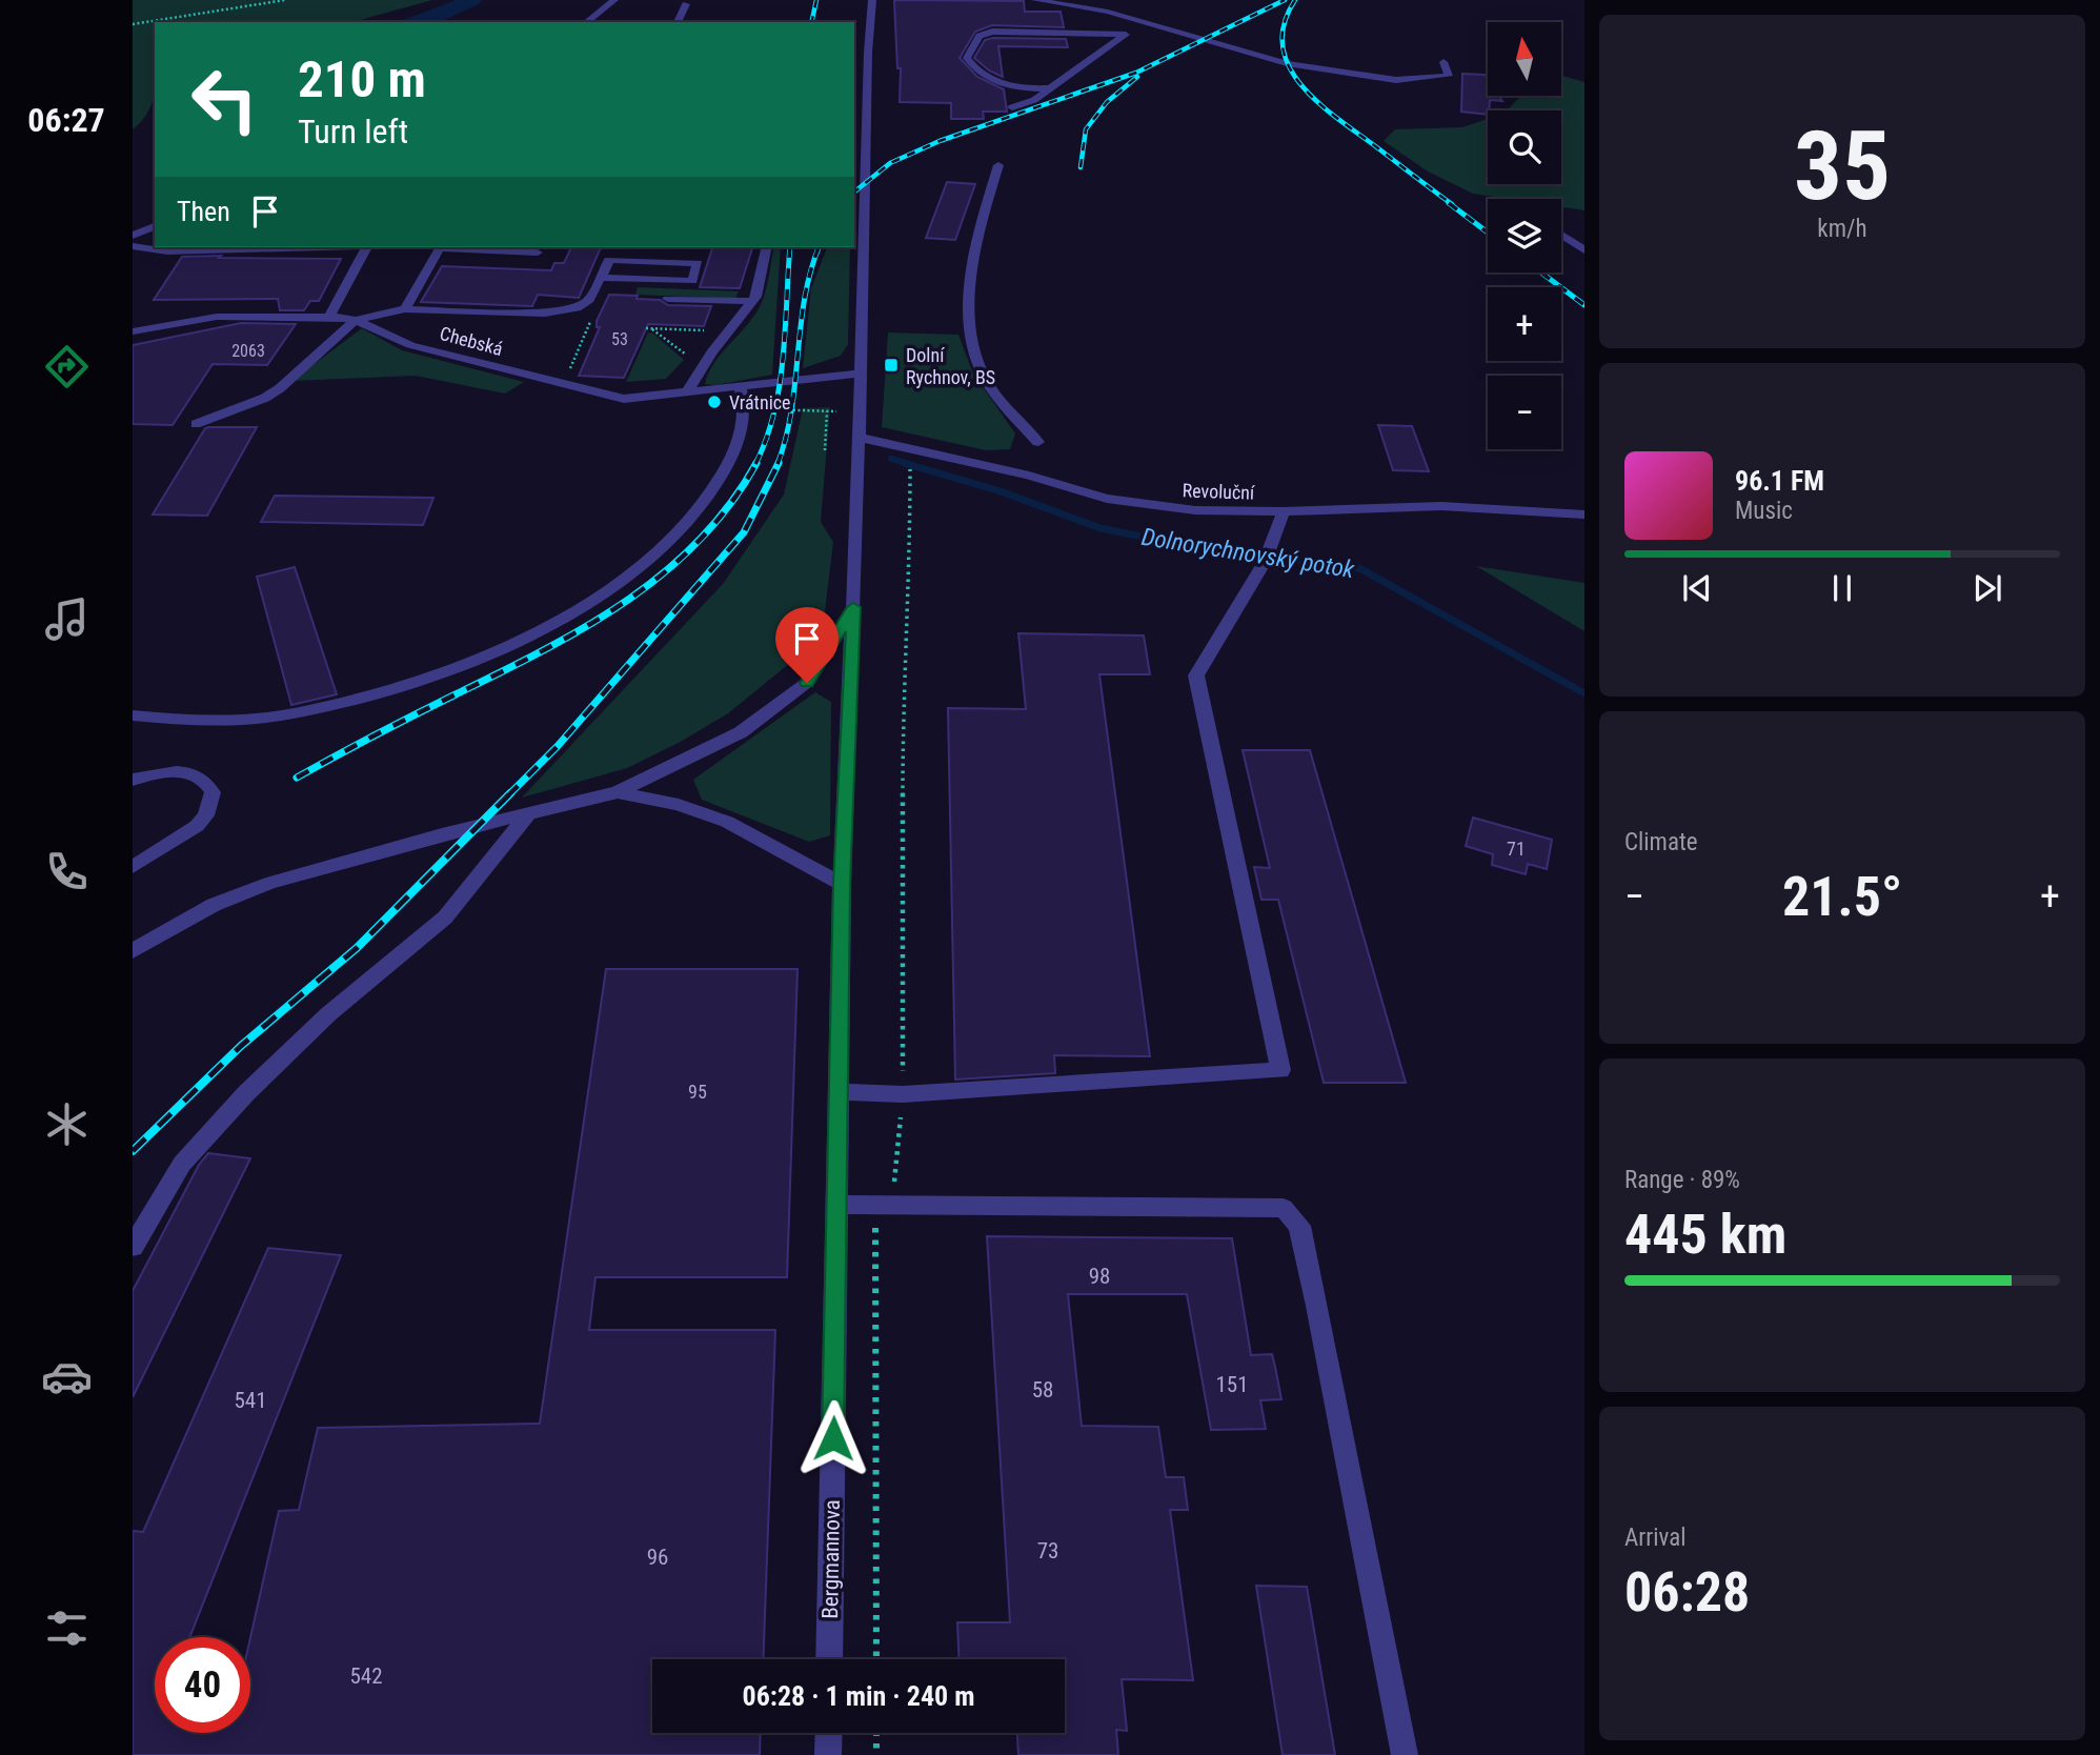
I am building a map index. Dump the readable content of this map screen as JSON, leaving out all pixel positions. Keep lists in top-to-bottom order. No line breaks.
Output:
{"streets":{"street":["Chebská","Revoluční","Bergmannova"]},"water":["Dolnorychnovský potok"],"places":{"transit":["Dolní Rychnov, BS"],"other":["Vrátnice"]},"house_numbers":["53","2063","71","95","98","151","58","541","73","96","542"],"north":"top","page":{"tabs":"06:27","tile":[["35","km/h"],"Climate",["Range · 89%","445 km"],["Arrival","06:28"]],"map_buttons":["+","−"],"turn":["210 m","Turn left"],"then":"Then","song":["96.1 FM","Music"],"heat":["−","21.5°","+"],"limit":"40","trip":"06:28 · 1 min · 240 m"}}
